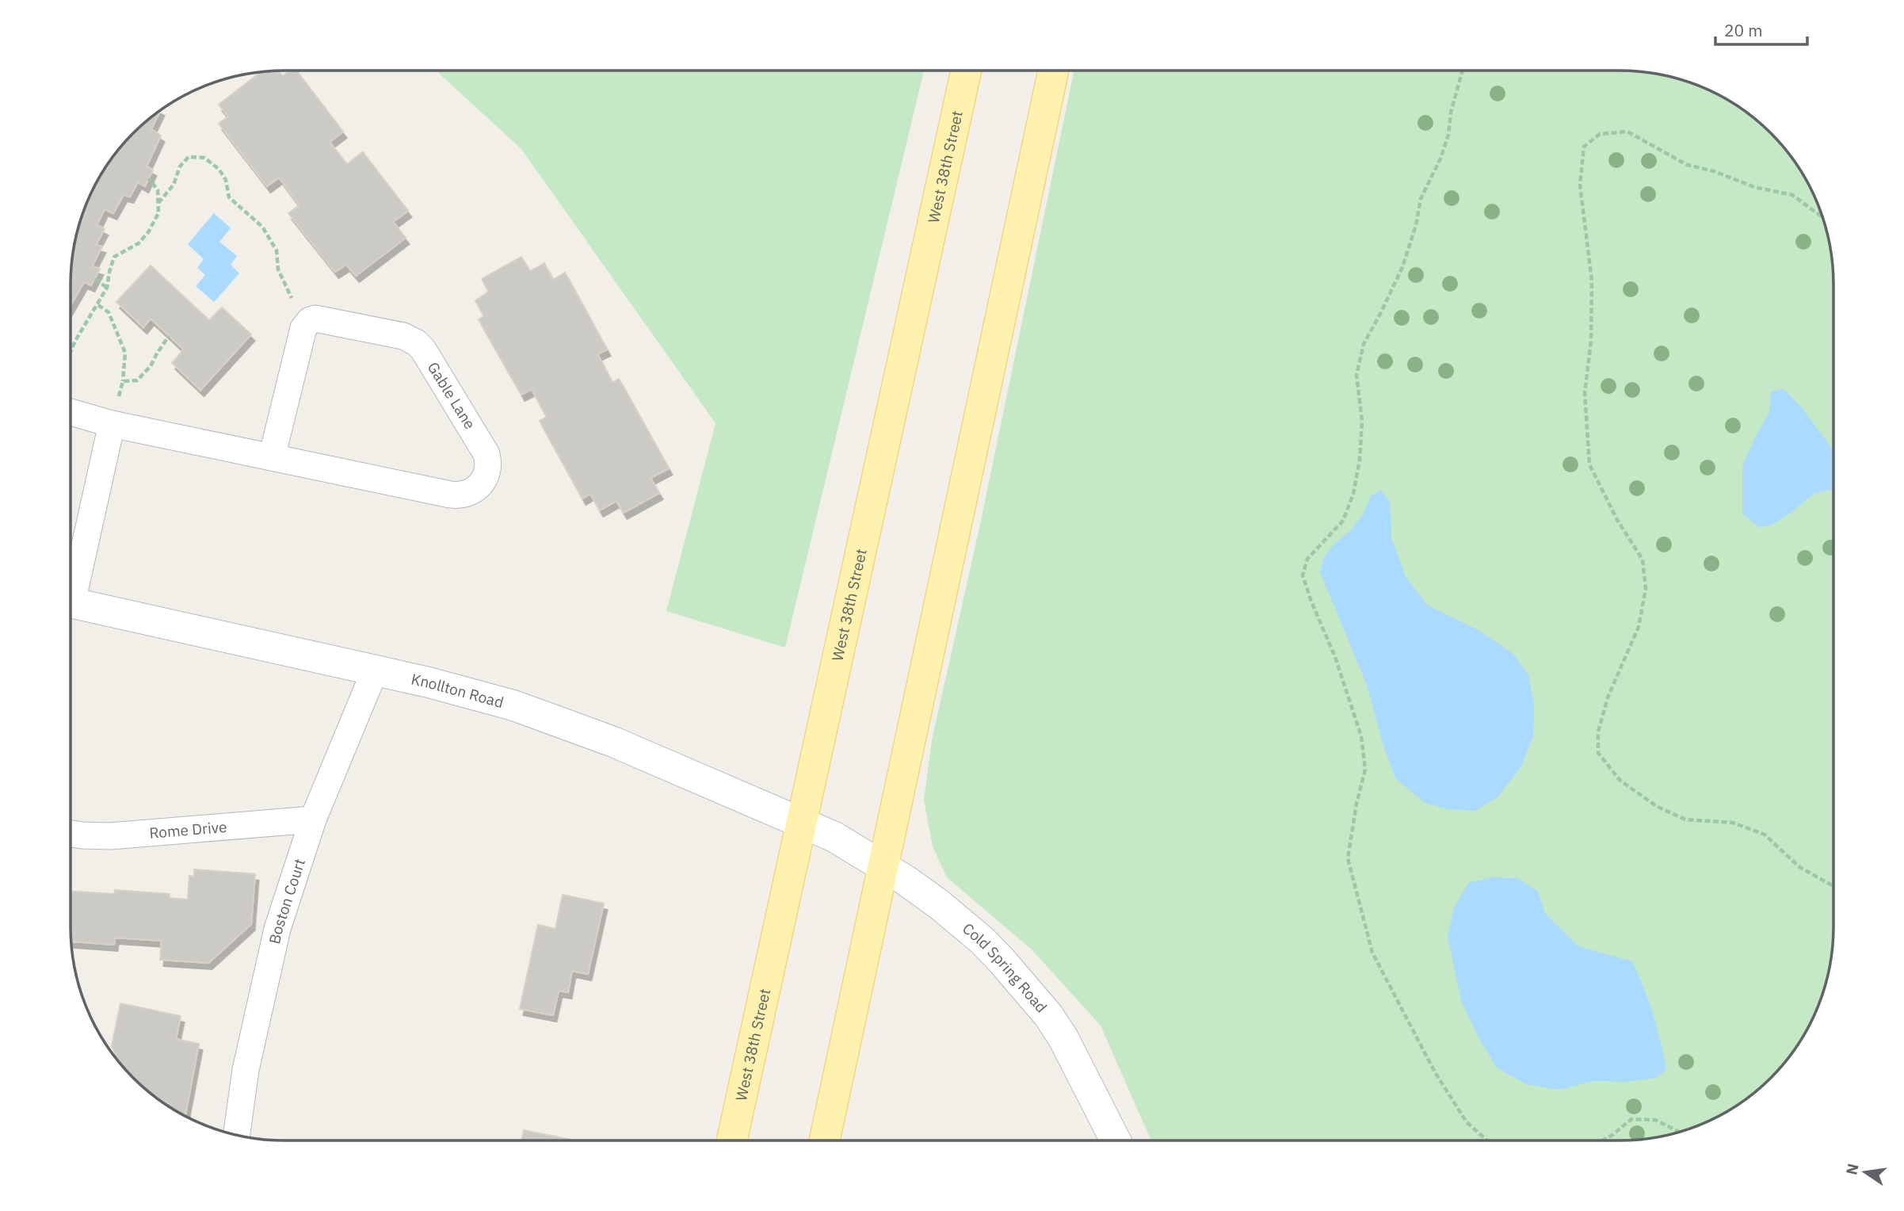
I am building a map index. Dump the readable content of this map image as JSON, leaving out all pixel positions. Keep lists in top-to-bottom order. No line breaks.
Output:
{"streets":{"main road":["West 38th Street"],"street":["Gable Lane","Knollton Road","Rome Drive","Boston Court","Cold Spring Road"]},"crossings":[["West 38th Street","Knollton Road"],["Knollton Road","Boston Court"],["Knollton Road","Cold Spring Road"],["Rome Drive","Boston Court"]],"scale_bar":"20 m","north":"left"}
